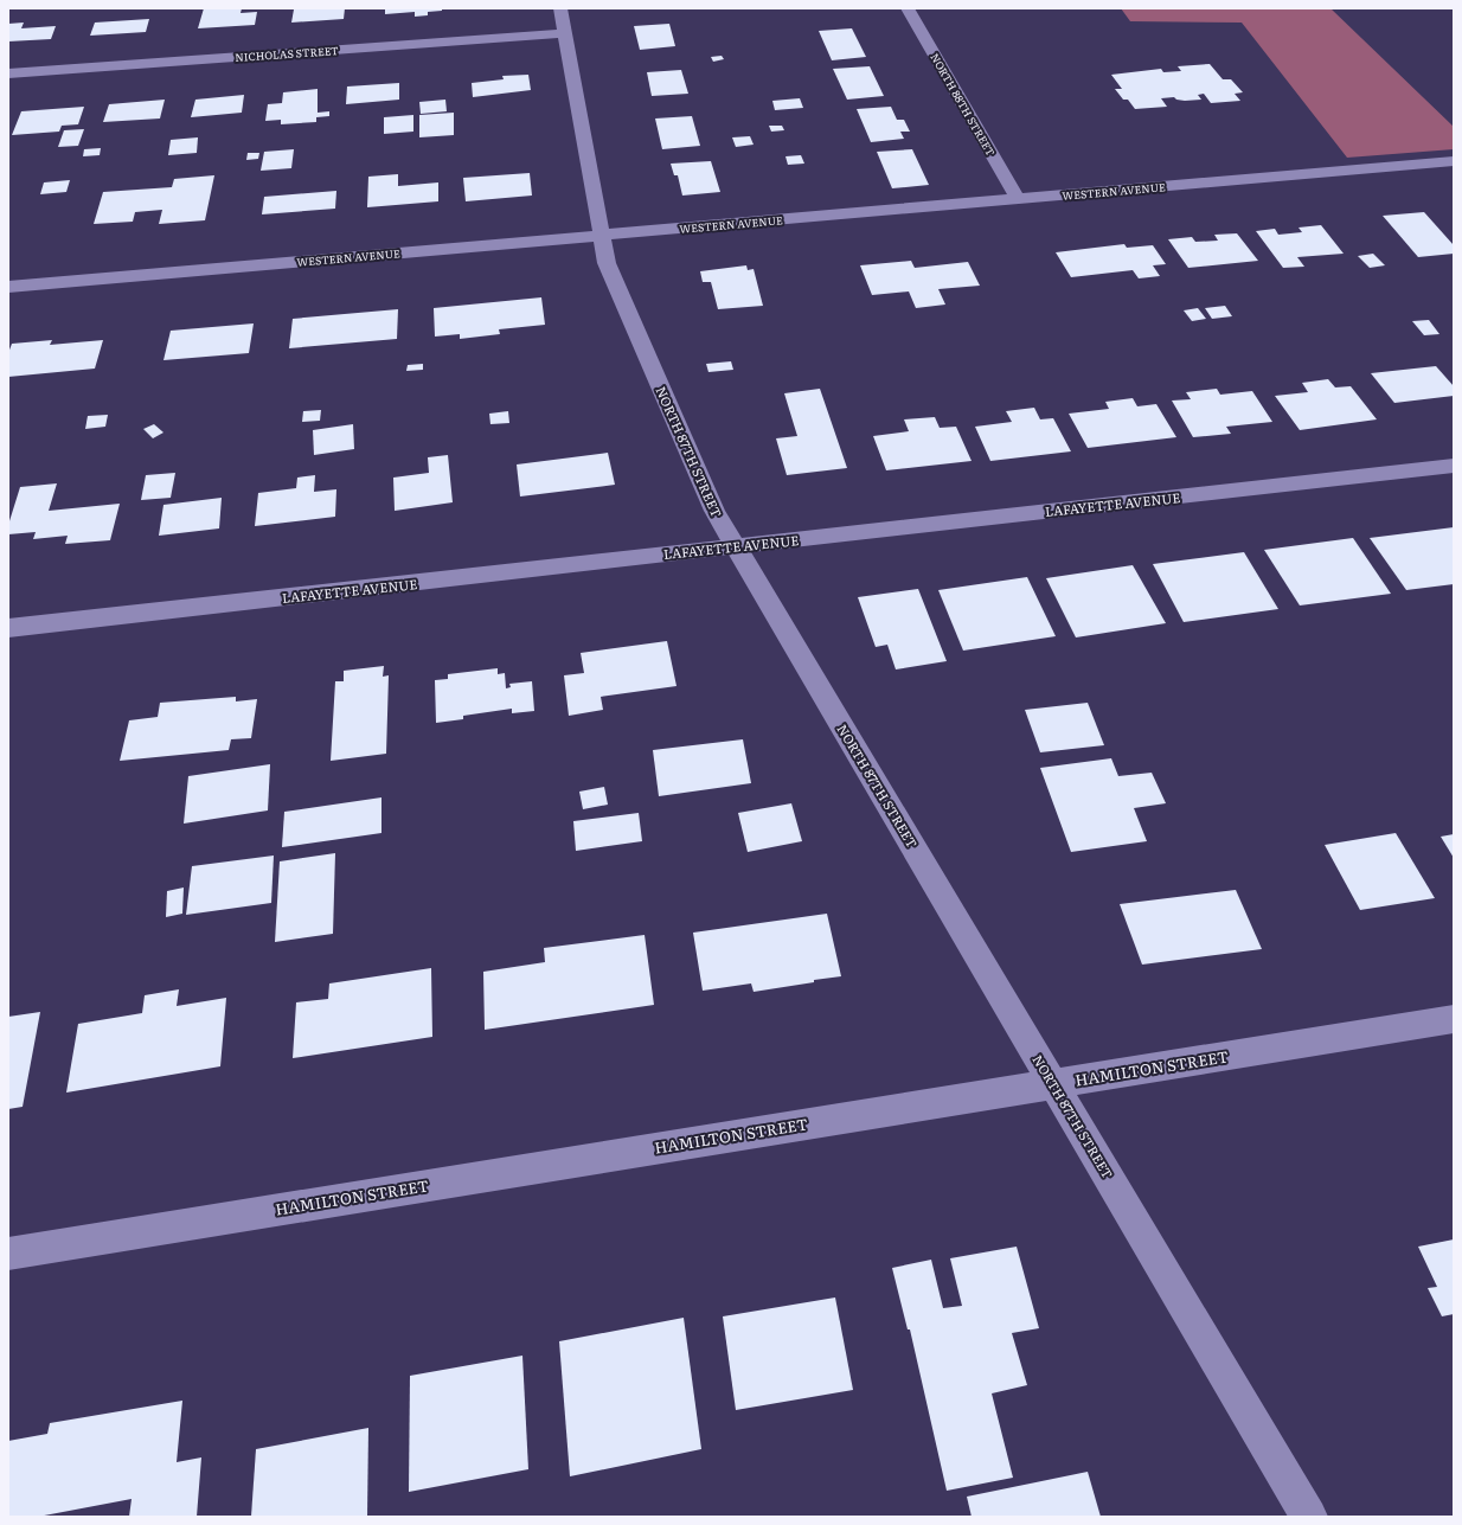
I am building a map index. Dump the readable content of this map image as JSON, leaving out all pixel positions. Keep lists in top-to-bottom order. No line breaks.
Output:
{"streets":{"street":["NICHOLAS STREET","NORTH 88TH STREET","WESTERN AVENUE","NORTH 87TH STREET","LAFAYETTE AVENUE","HAMILTON STREET"]},"crossings":[["NICHOLAS STREET","NORTH 87TH STREET"],["NORTH 88TH STREET","WESTERN AVENUE"],["WESTERN AVENUE","NORTH 87TH STREET"],["NORTH 87TH STREET","LAFAYETTE AVENUE"],["NORTH 87TH STREET","HAMILTON STREET"]]}
